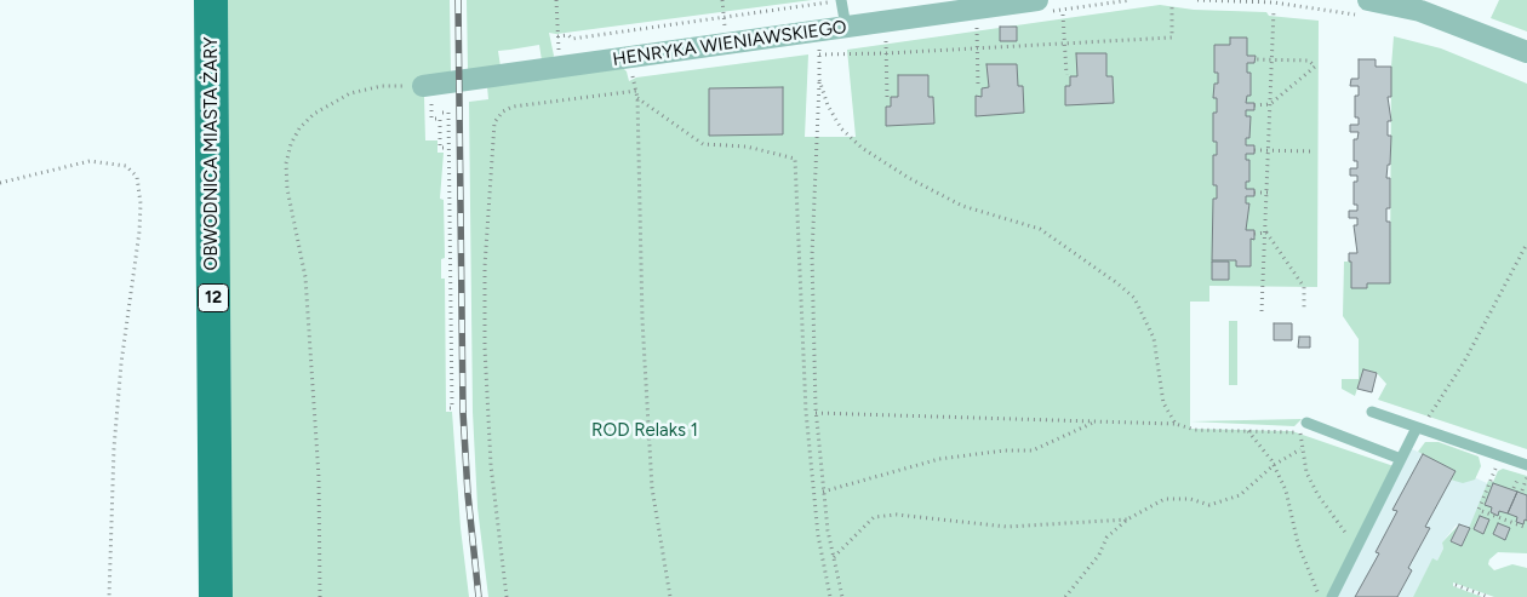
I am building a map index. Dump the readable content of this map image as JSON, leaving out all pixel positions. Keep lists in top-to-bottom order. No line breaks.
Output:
{"streets":{"main road":["OBWODNICA MIASTA ŻARY","12"],"street":["HENRYKA WIENIAWSKIEGO"]},"parks":["ROD Relaks 1"]}
